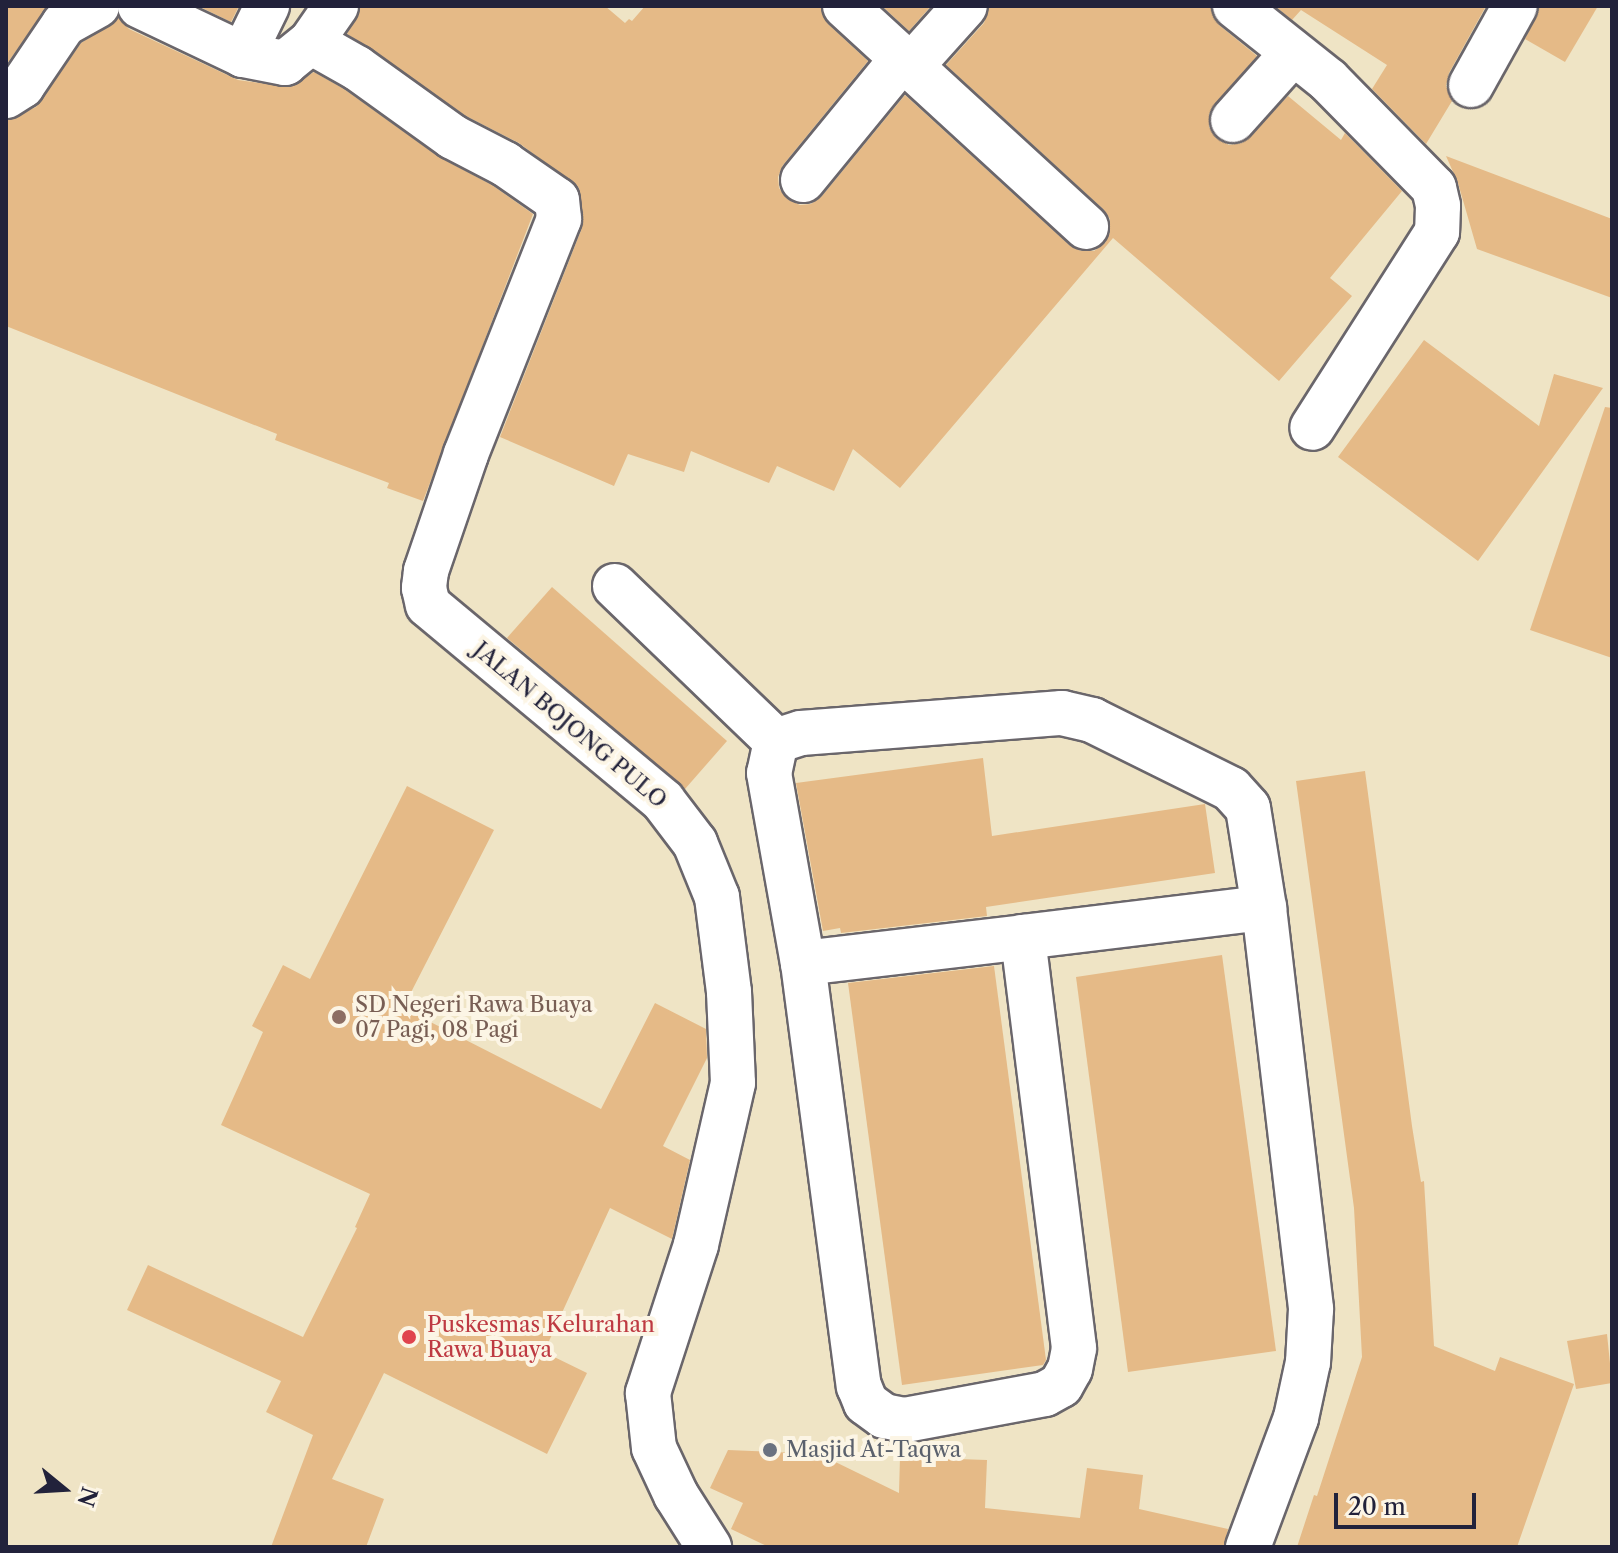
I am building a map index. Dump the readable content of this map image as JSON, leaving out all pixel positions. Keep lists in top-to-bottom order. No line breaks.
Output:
{"streets":{"street":["JALAN BOJONG PULO"]},"places":["SD Negeri Rawa Buaya 07 Pagi, 08 Pagi","Puskesmas Kelurahan Rawa Buaya","Masjid At-Taqwa"],"scale_bar":"20 m","north":"right"}
